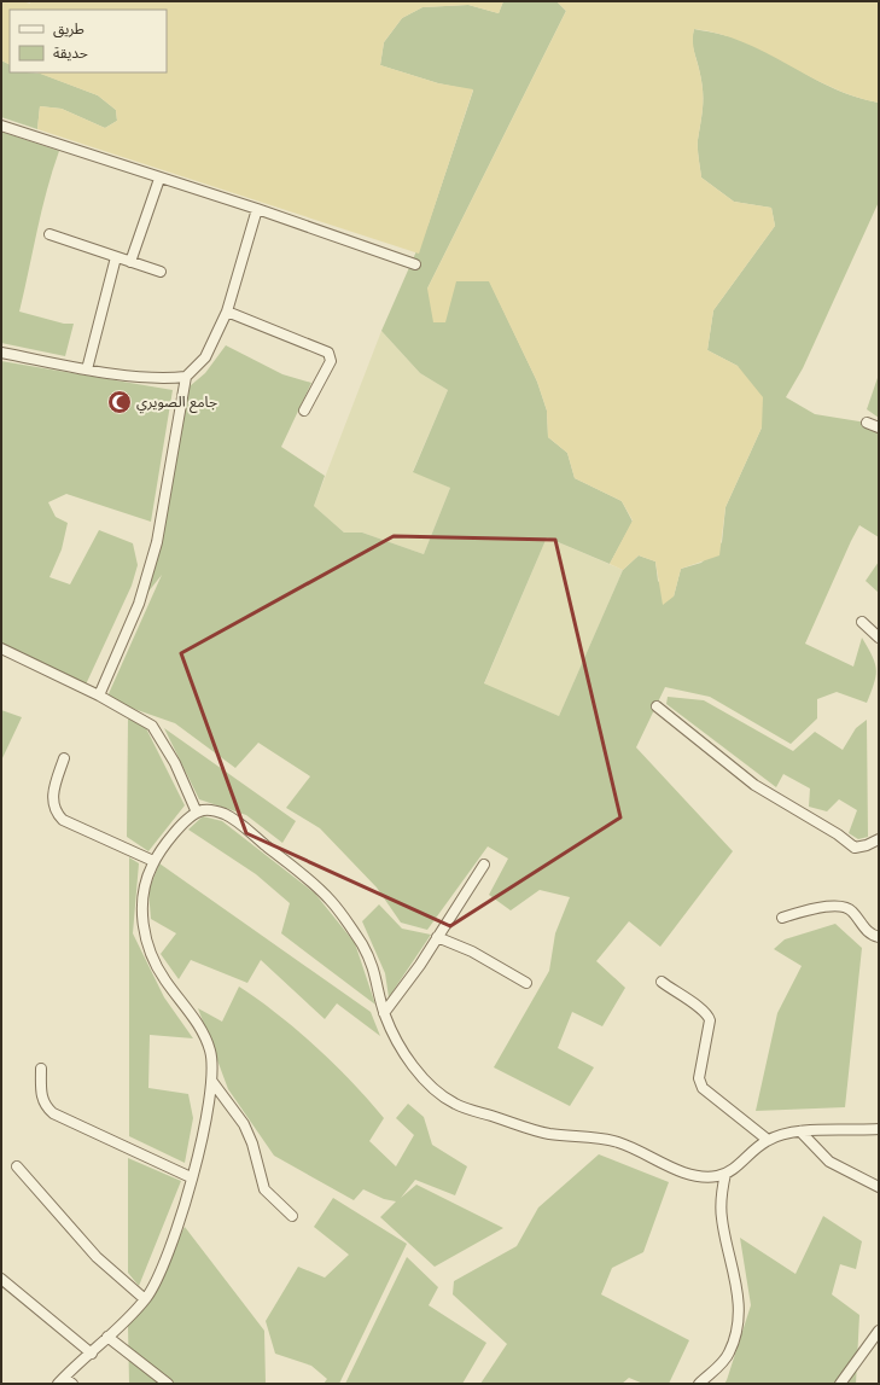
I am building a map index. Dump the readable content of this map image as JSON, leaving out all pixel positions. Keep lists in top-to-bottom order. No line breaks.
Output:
{"places":{"mosque":["جامع الصويري"]},"legend":["طريق","حديقة"]}
